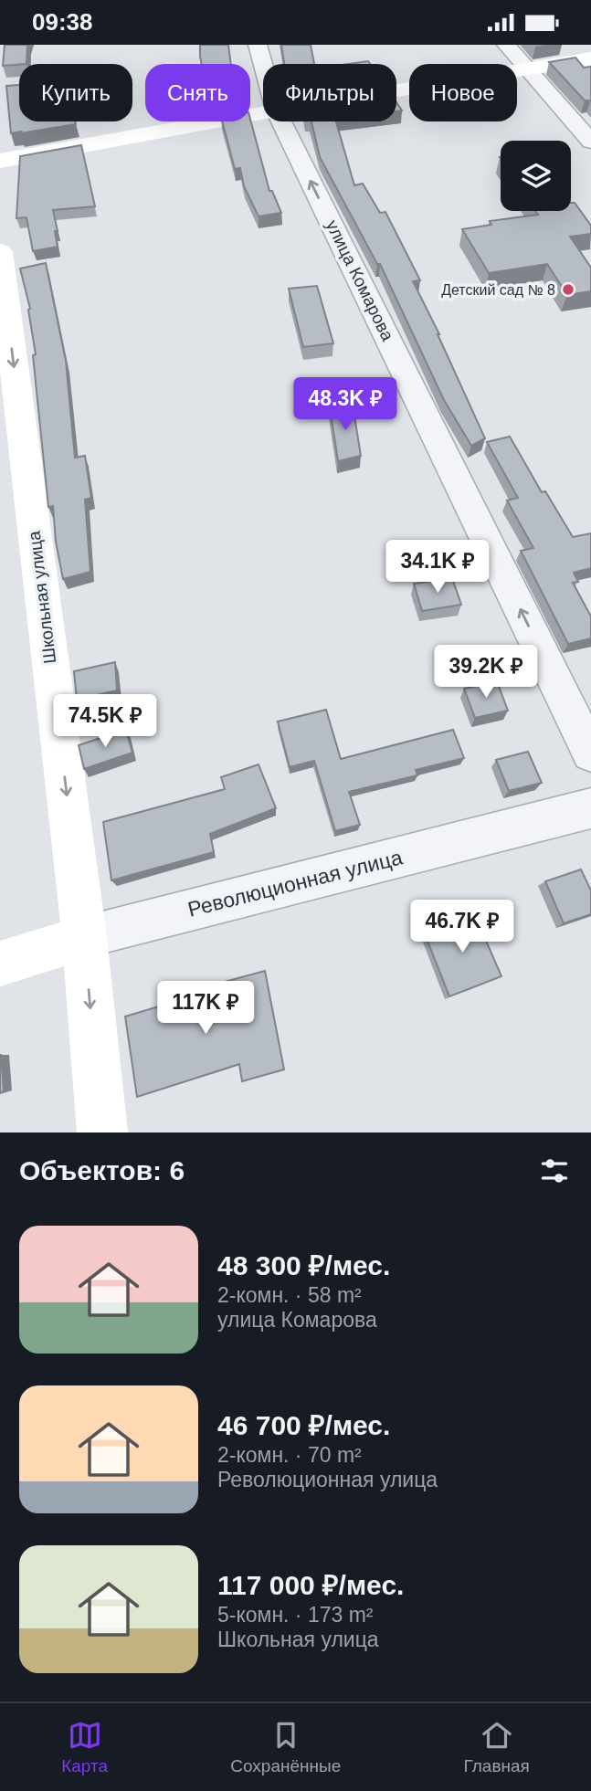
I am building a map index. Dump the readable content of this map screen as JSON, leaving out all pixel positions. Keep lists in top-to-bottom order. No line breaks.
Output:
{"streets":{"street":["улица Комарова","Школьная улица","Революционная улица"]},"crossings":[["Школьная улица","Революционная улица"]],"one_way":["улица Комарова","Школьная улица"],"places":["Детский сад № 8"],"page":{"status":"09:38","chip":["Купить","Снять","Фильтры","Новое"],"price":["48.3K ₽","34.1K ₽","39.2K ₽","74.5K ₽","46.7K ₽","117K ₽"],"heading":"Объектов: 6","list":[{"name":"48 300 ₽/мес.","note":"2-комн. · 58 m² · улица Комарова"},{"name":"46 700 ₽/мес.","note":"2-комн. · 70 m² · Революционная улица"},{"name":"117 000 ₽/мес.","note":"5-комн. · 173 m² · Школьная улица"}],"tabs":["Карта","Сохранённые","Главная"]}}
